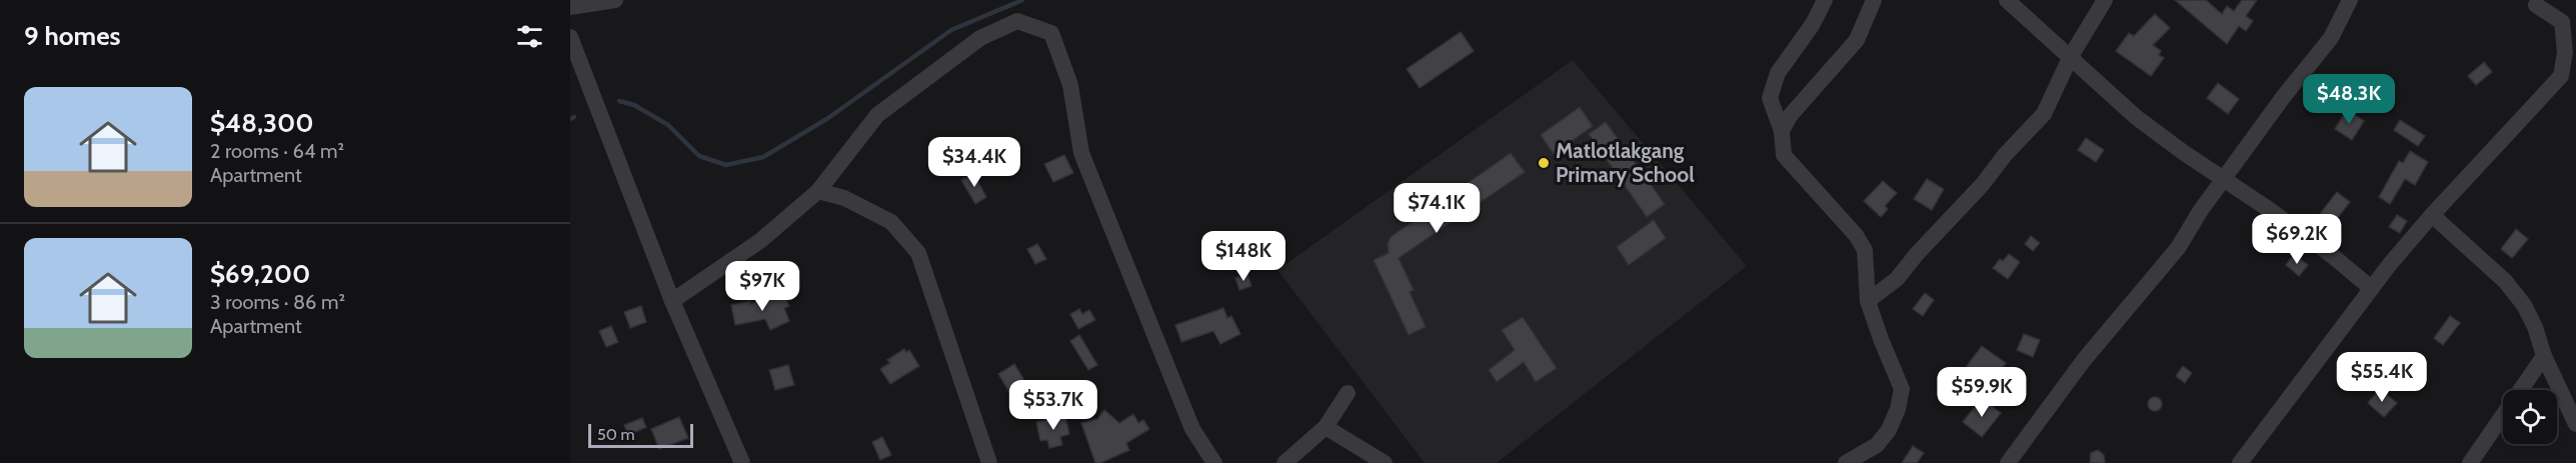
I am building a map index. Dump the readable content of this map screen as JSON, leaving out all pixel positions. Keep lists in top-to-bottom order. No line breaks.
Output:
{"places":["Matlotlakgang Primary School"],"scale_bar":"50 m","page":{"heading":"9 homes","list":[{"name":"$48,300","note":"2 rooms · 64 m² · Apartment"},{"name":"$69,200","note":"3 rooms · 86 m² · Apartment"}],"price":["$48.3K","$34.4K","$74.1K","$69.2K","$148K","$97K","$55.4K","$59.9K","$53.7K"],"scale":"50 m"}}
